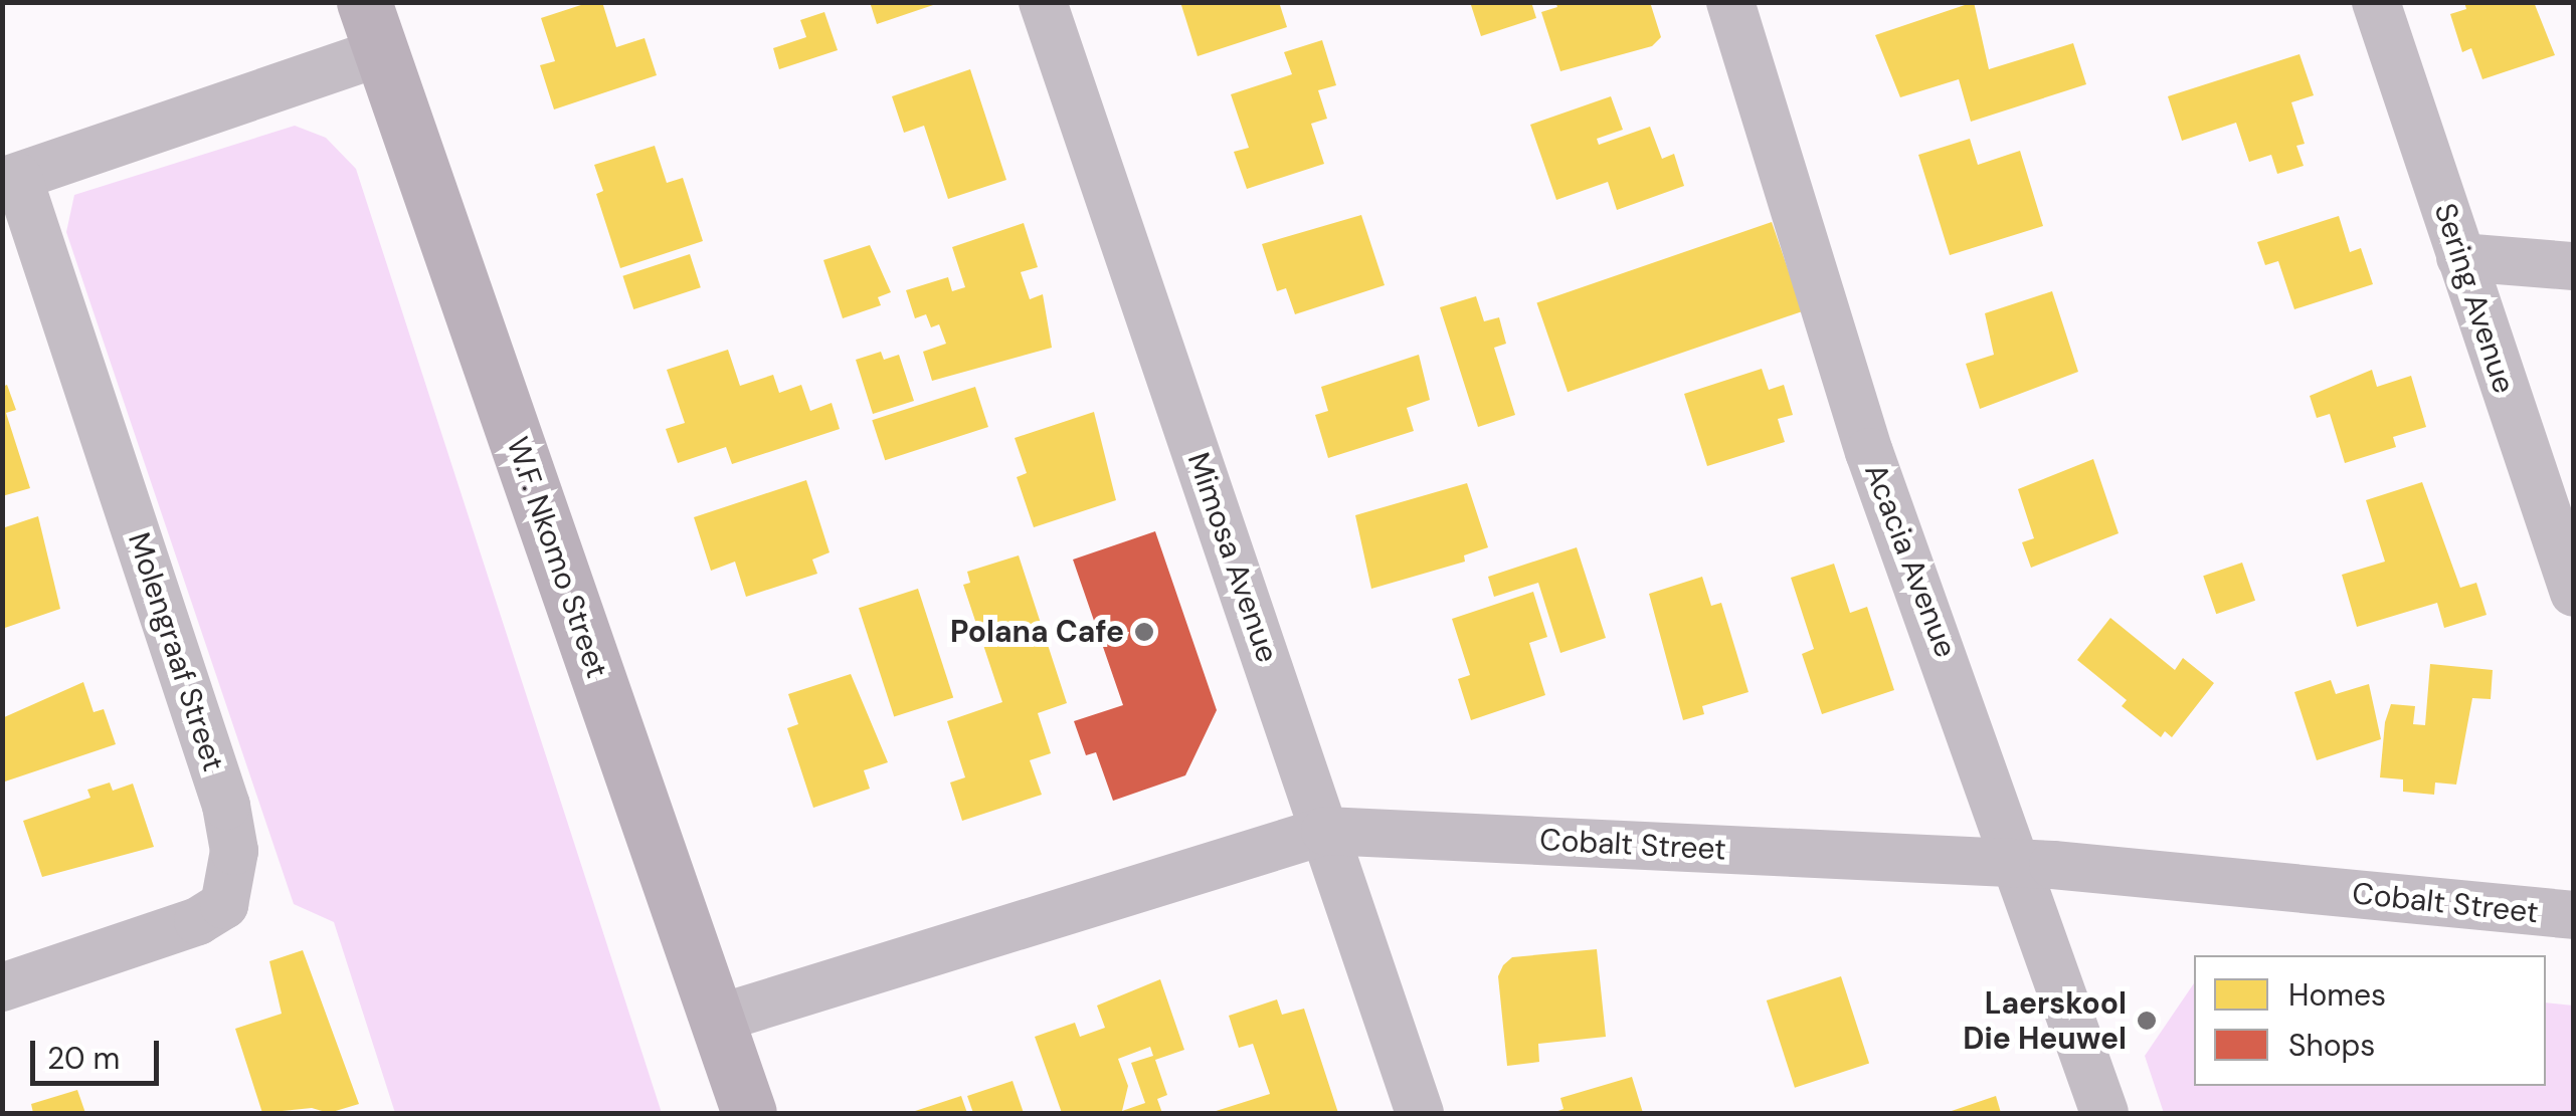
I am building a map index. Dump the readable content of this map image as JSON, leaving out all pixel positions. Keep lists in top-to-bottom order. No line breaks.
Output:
{"streets":{"main road":["W.F. Nkomo Street"],"street":["Sering Avenue","Mimosa Avenue","Acacia Avenue","Molengraaf Street","Cobalt Street"]},"crossings":[["W.F. Nkomo Street","Molengraaf Street"],["W.F. Nkomo Street","Cobalt Street"],["Mimosa Avenue","Cobalt Street"],["Acacia Avenue","Cobalt Street"]],"places":["Polana Cafe","Laerskool Die Heuwel"],"legend":["Homes","Shops"],"scale_bar":"20 m"}
